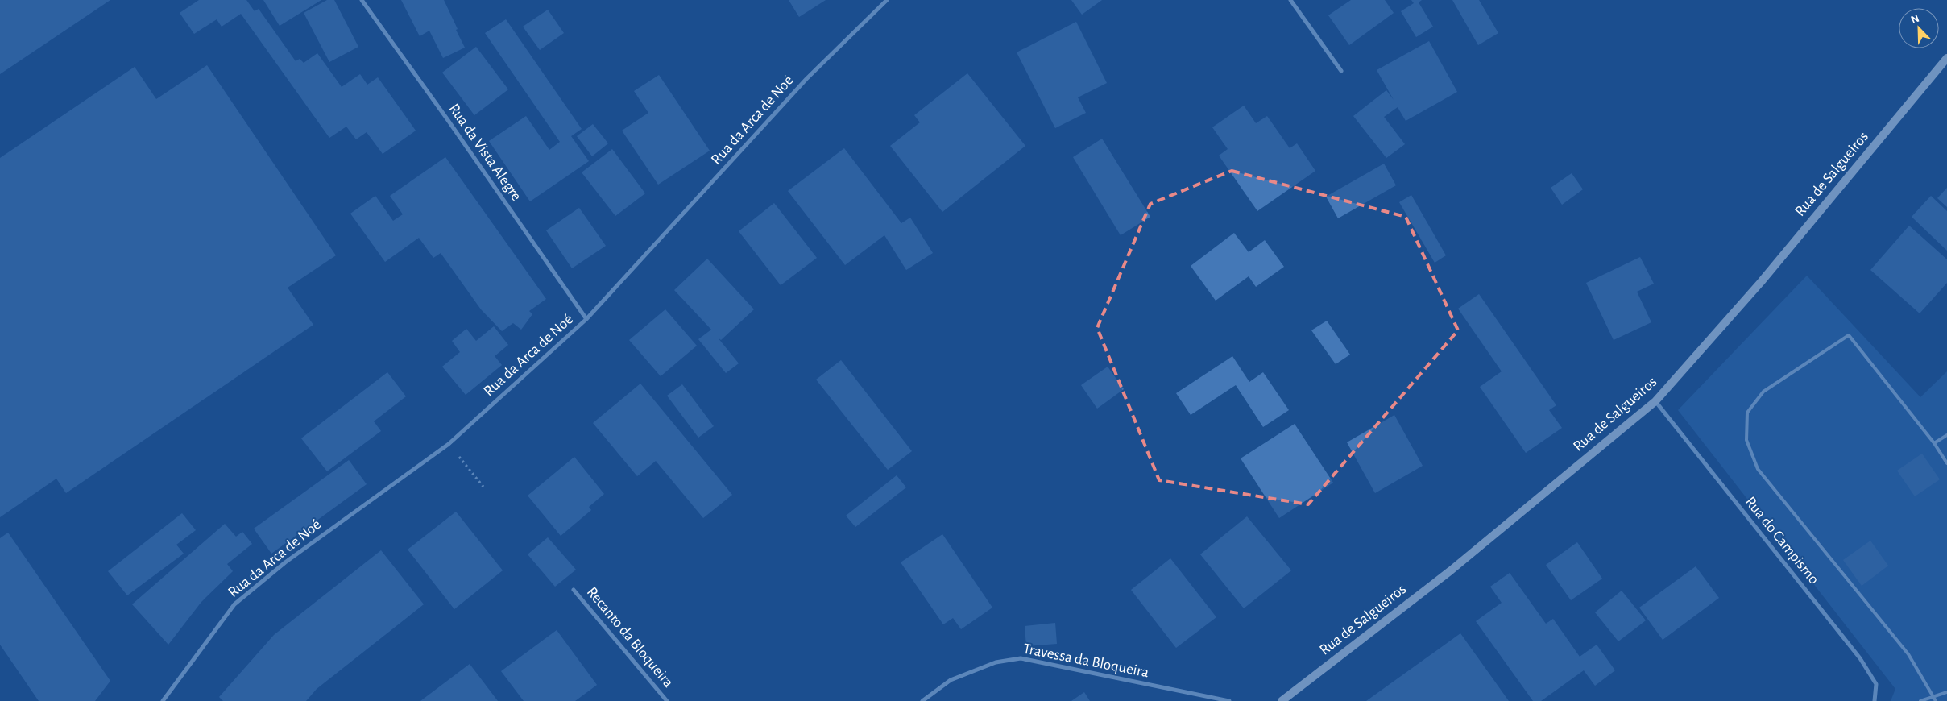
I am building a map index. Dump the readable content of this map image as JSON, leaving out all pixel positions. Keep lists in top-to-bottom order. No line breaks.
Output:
{"streets":{"street":["Rua da Arca de Noé","Rua da Vista Alegre","Rua de Salgueiros","Rua do Campismo","Recanto da Bloqueira","Travessa da Bloqueira"]},"crossings":[["Rua da Arca de Noé","Rua da Vista Alegre"],["Rua de Salgueiros","Rua do Campismo"]],"north":"top left"}
